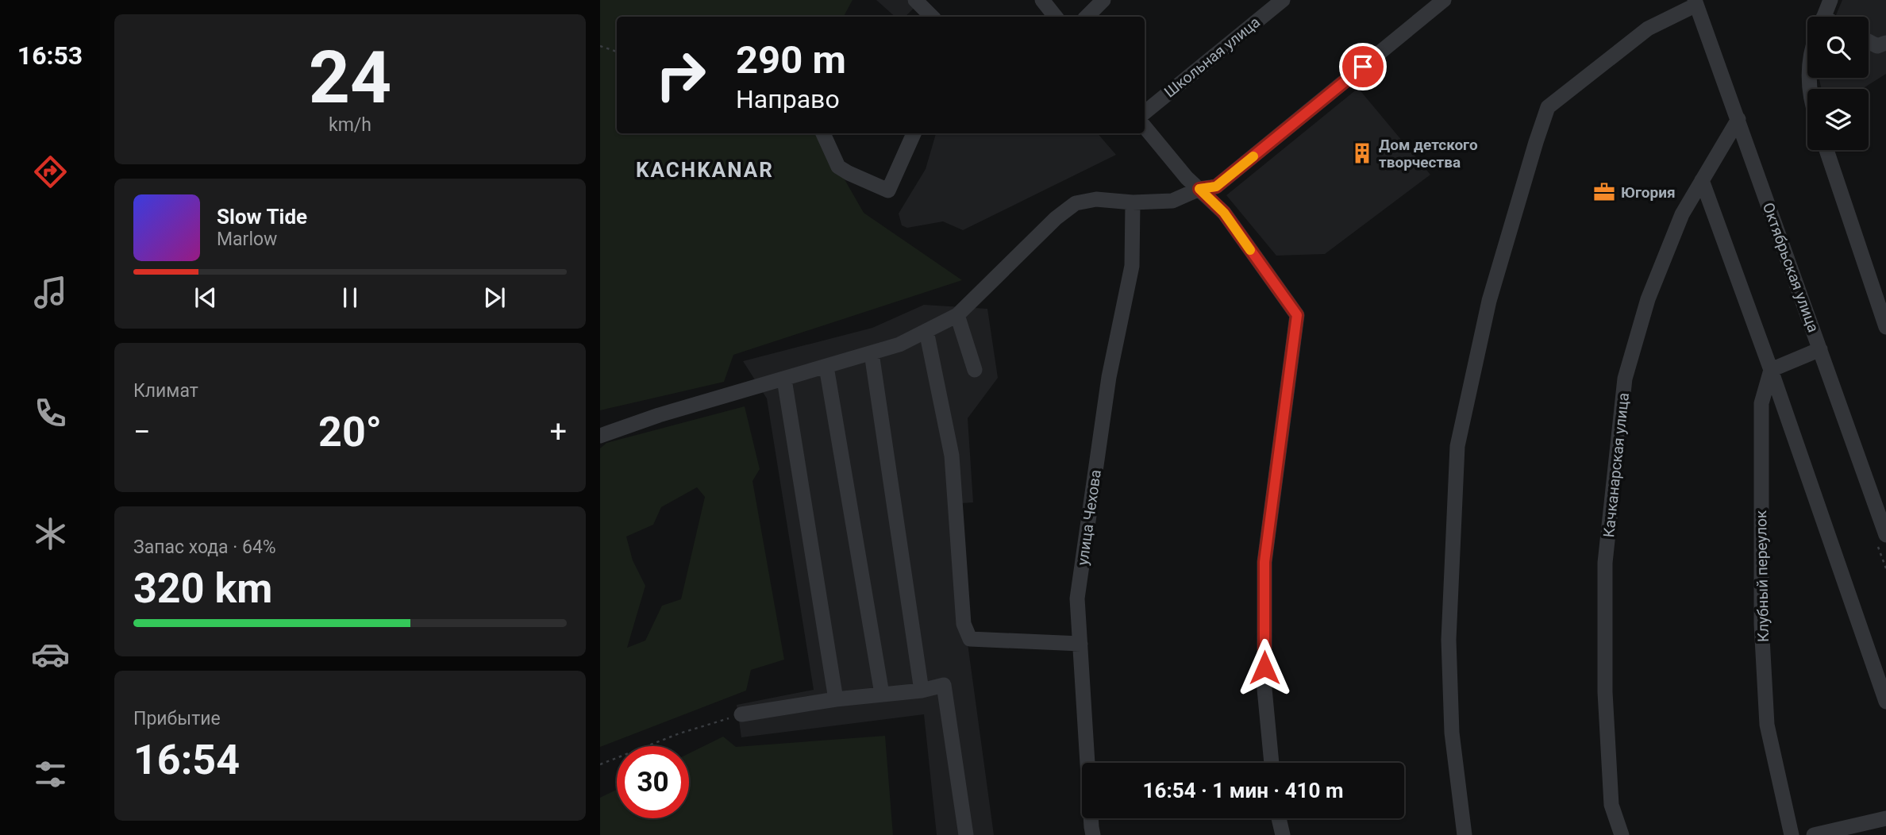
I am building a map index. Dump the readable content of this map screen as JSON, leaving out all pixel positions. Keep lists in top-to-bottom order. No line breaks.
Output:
{"streets":{"street":["Школьная улица","Октябрьская улица","Качканарская улица","улица Чехова","Клубный переулок"]},"crossings":[["Октябрьская улица","Качканарская улица"]],"districts":["KACHKANAR"],"places":{"building":["Дом детского творчества"],"office":["Югория"]},"page":{"tabs":"16:53","tile":[["24","km/h"],"Климат",["Запас хода · 64%","320 km"],["Прибытие","16:54"]],"turn":["290 m","Направо"],"song":["Slow Tide","Marlow"],"heat":["−","20°","+"],"limit":"30","trip":"16:54 · 1 мин · 410 m"}}
